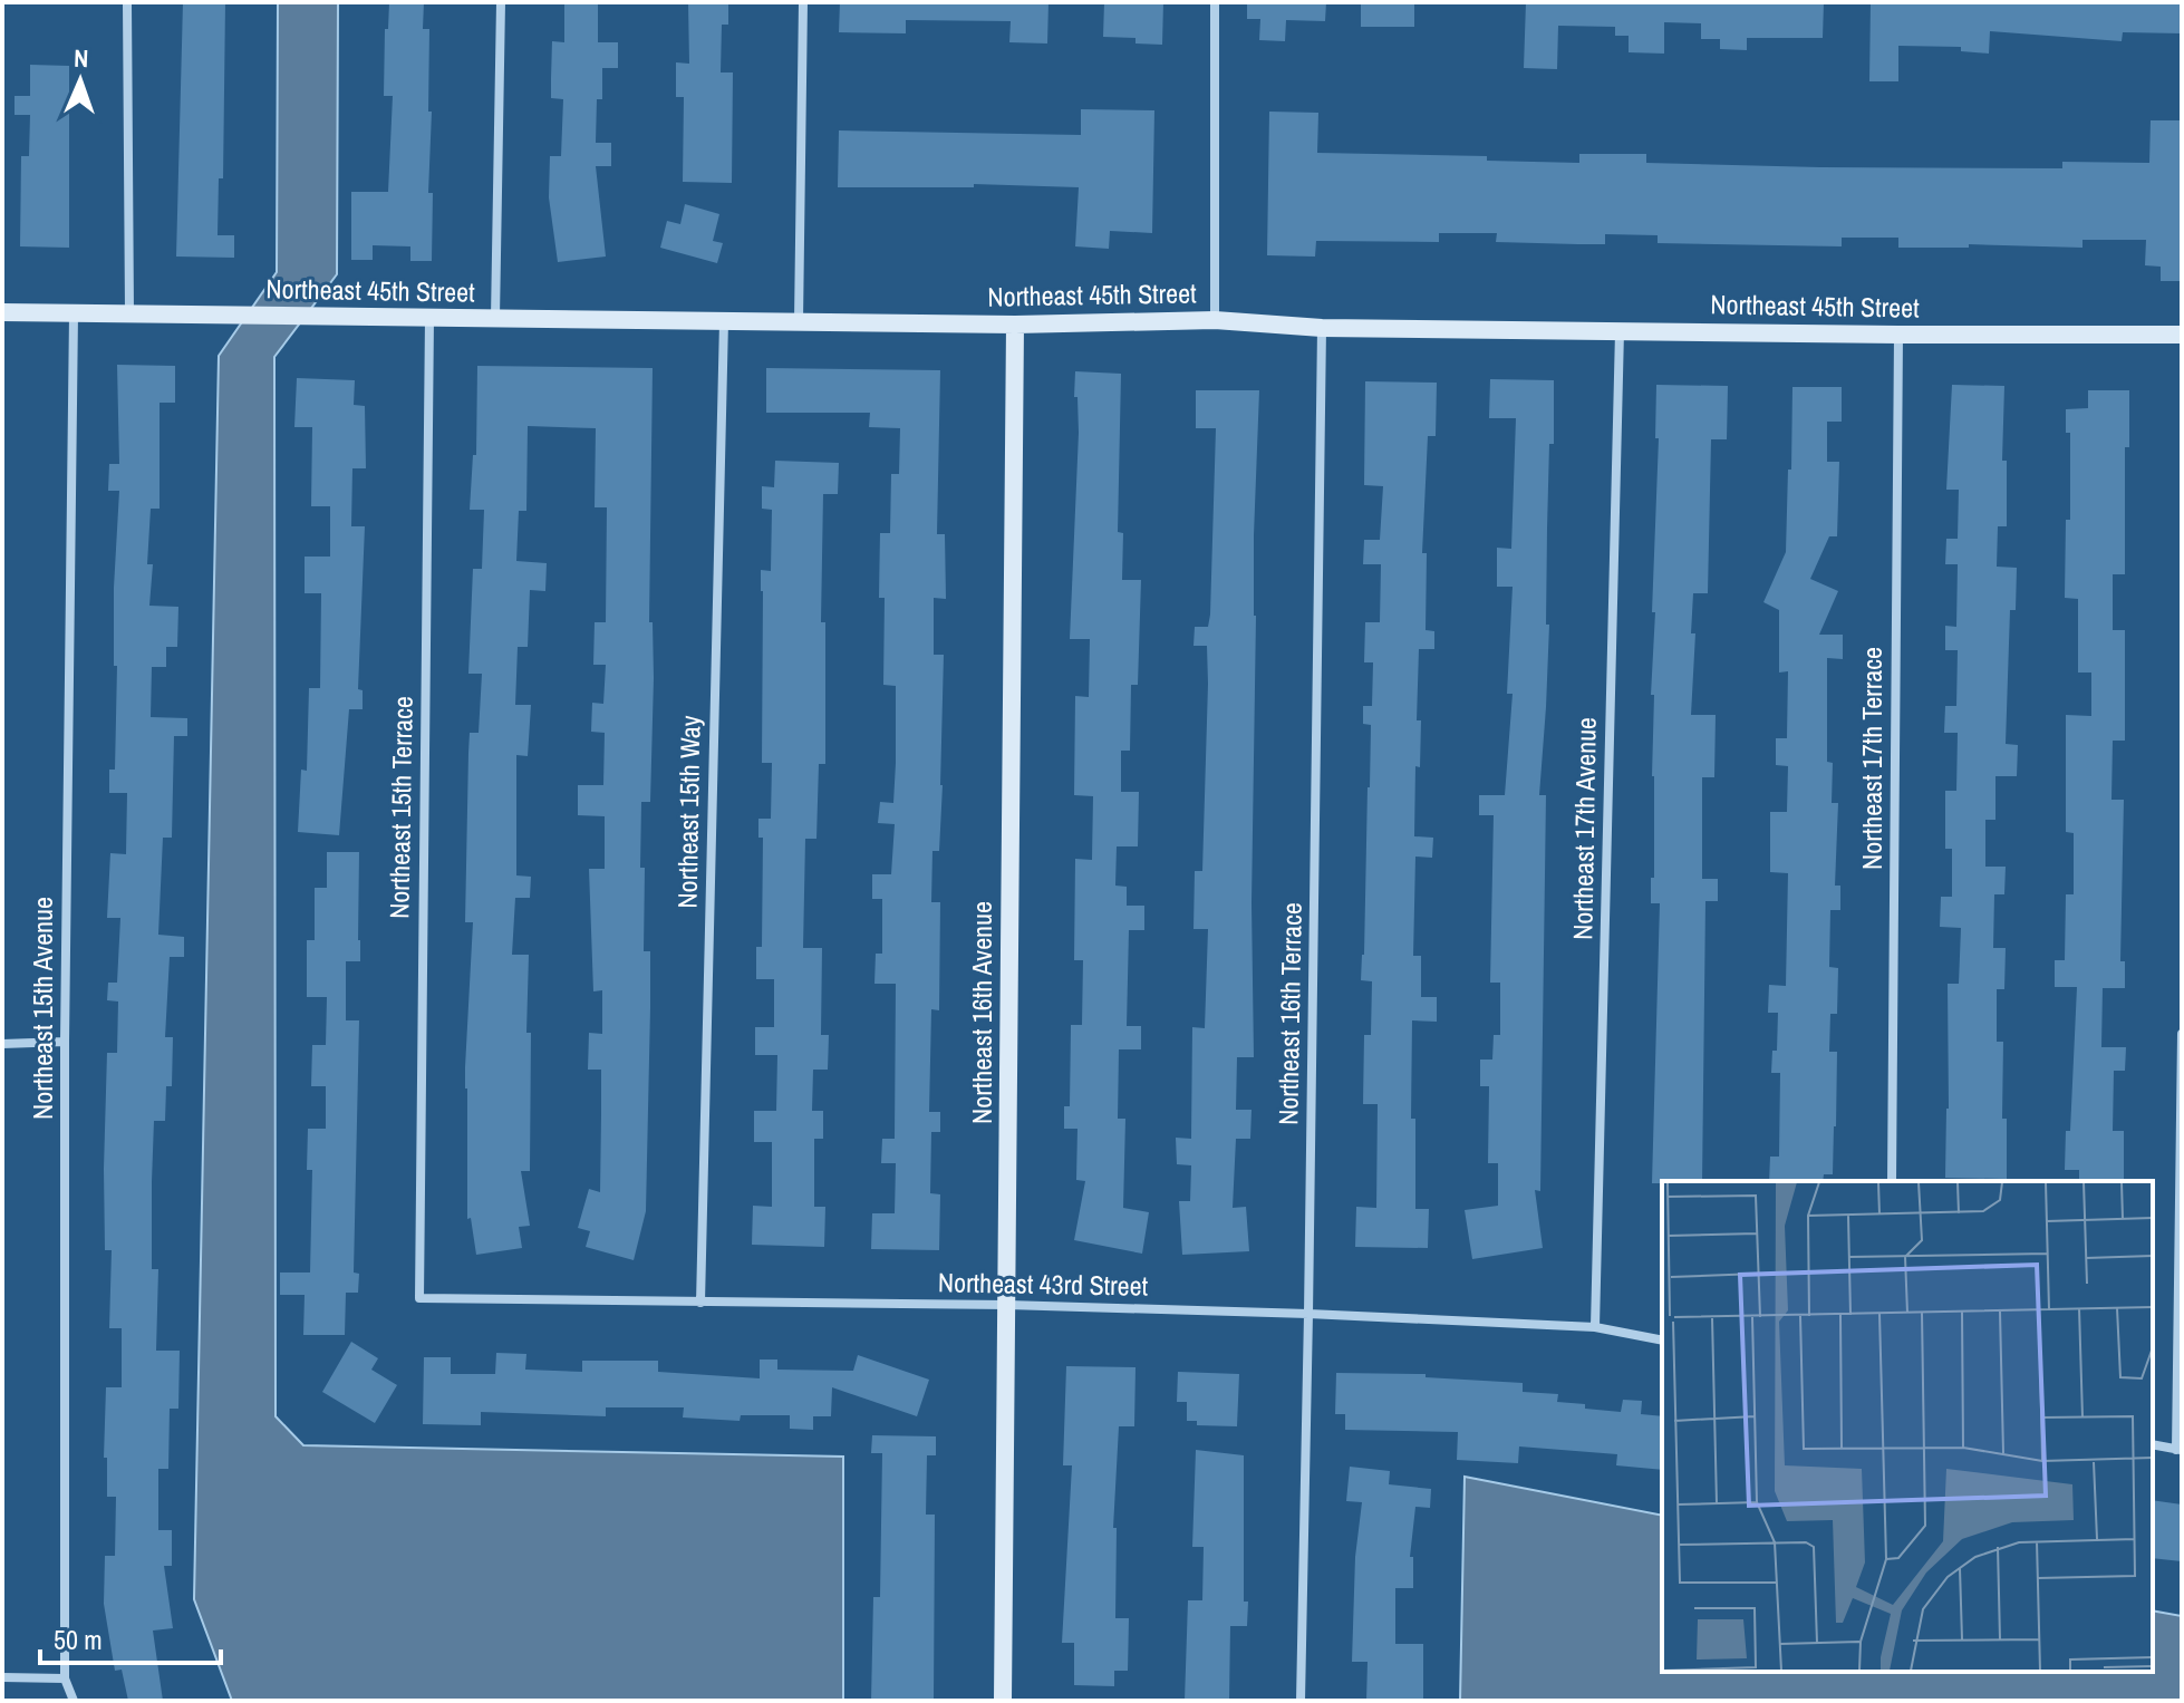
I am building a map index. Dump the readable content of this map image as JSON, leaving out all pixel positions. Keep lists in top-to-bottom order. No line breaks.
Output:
{"streets":{"street":["Northeast 45th Street","Northeast 17th Terrace","Northeast 15th Terrace","Northeast 15th Way","Northeast 17th Avenue","Northeast 15th Avenue","Northeast 16th Avenue","Northeast 16th Terrace","Northeast 43rd Street"]},"crossings":[["Northeast 45th Street","Northeast 17th Terrace"],["Northeast 45th Street","Northeast 15th Terrace"],["Northeast 45th Street","Northeast 15th Way"],["Northeast 45th Street","Northeast 17th Avenue"],["Northeast 45th Street","Northeast 15th Avenue"],["Northeast 45th Street","Northeast 16th Avenue"],["Northeast 45th Street","Northeast 16th Terrace"],["Northeast 15th Terrace","Northeast 43rd Street"],["Northeast 15th Way","Northeast 43rd Street"],["Northeast 17th Avenue","Northeast 43rd Street"],["Northeast 16th Avenue","Northeast 43rd Street"],["Northeast 16th Terrace","Northeast 43rd Street"]],"scale_bar":"50 m","north":"top"}
